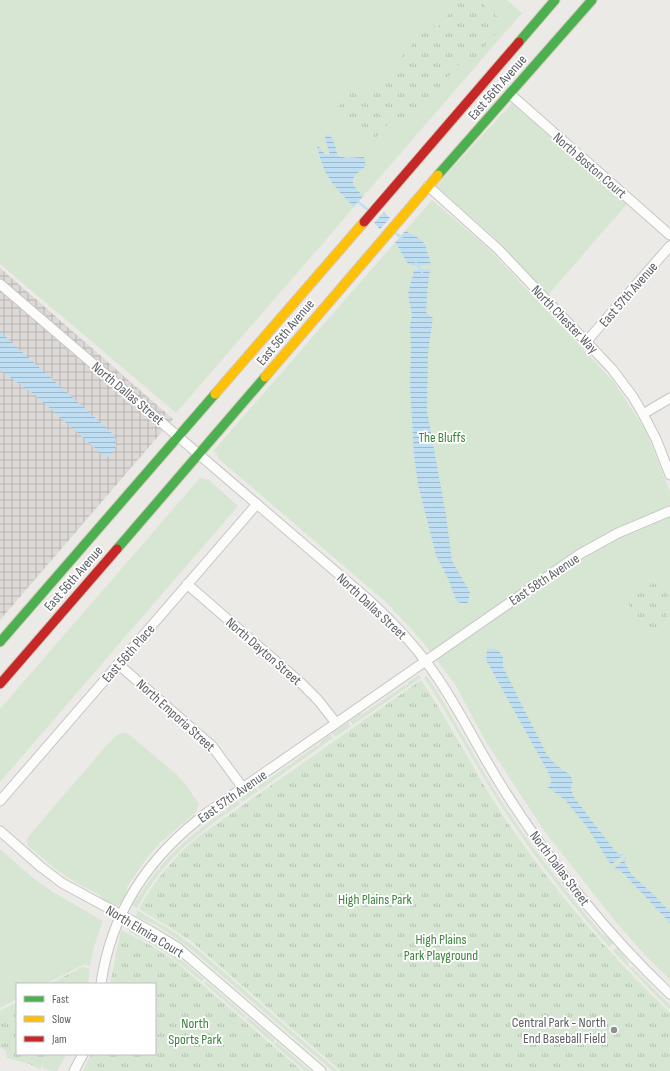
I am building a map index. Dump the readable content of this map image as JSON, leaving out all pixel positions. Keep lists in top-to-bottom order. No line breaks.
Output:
{"streets":{"main road":["East 56th Avenue"],"street":["North Boston Court","East 57th Avenue","North Chester Way","North Dallas Street","East 58th Avenue","North Dayton Street","East 56th Place","North Emporia Street","North Elmira Court"]},"crossings":[["East 56th Avenue","North Boston Court"],["East 56th Avenue","North Chester Way"],["East 56th Avenue","North Dallas Street"],["East 57th Avenue","North Chester Way"],["East 57th Avenue","North Dallas Street"],["East 57th Avenue","East 58th Avenue"],["East 57th Avenue","North Dayton Street"],["East 57th Avenue","North Emporia Street"],["East 57th Avenue","North Elmira Court"],["North Dallas Street","East 58th Avenue"],["North Dallas Street","East 56th Place"],["North Dayton Street","East 56th Place"],["East 56th Place","North Emporia Street"]],"parks":["The Bluffs","High Plains Park","High Plains Park Playground","North Sports Park"],"places":["Central Park - North End Baseball Field"],"legend":["Fast","Slow","Jam"]}
